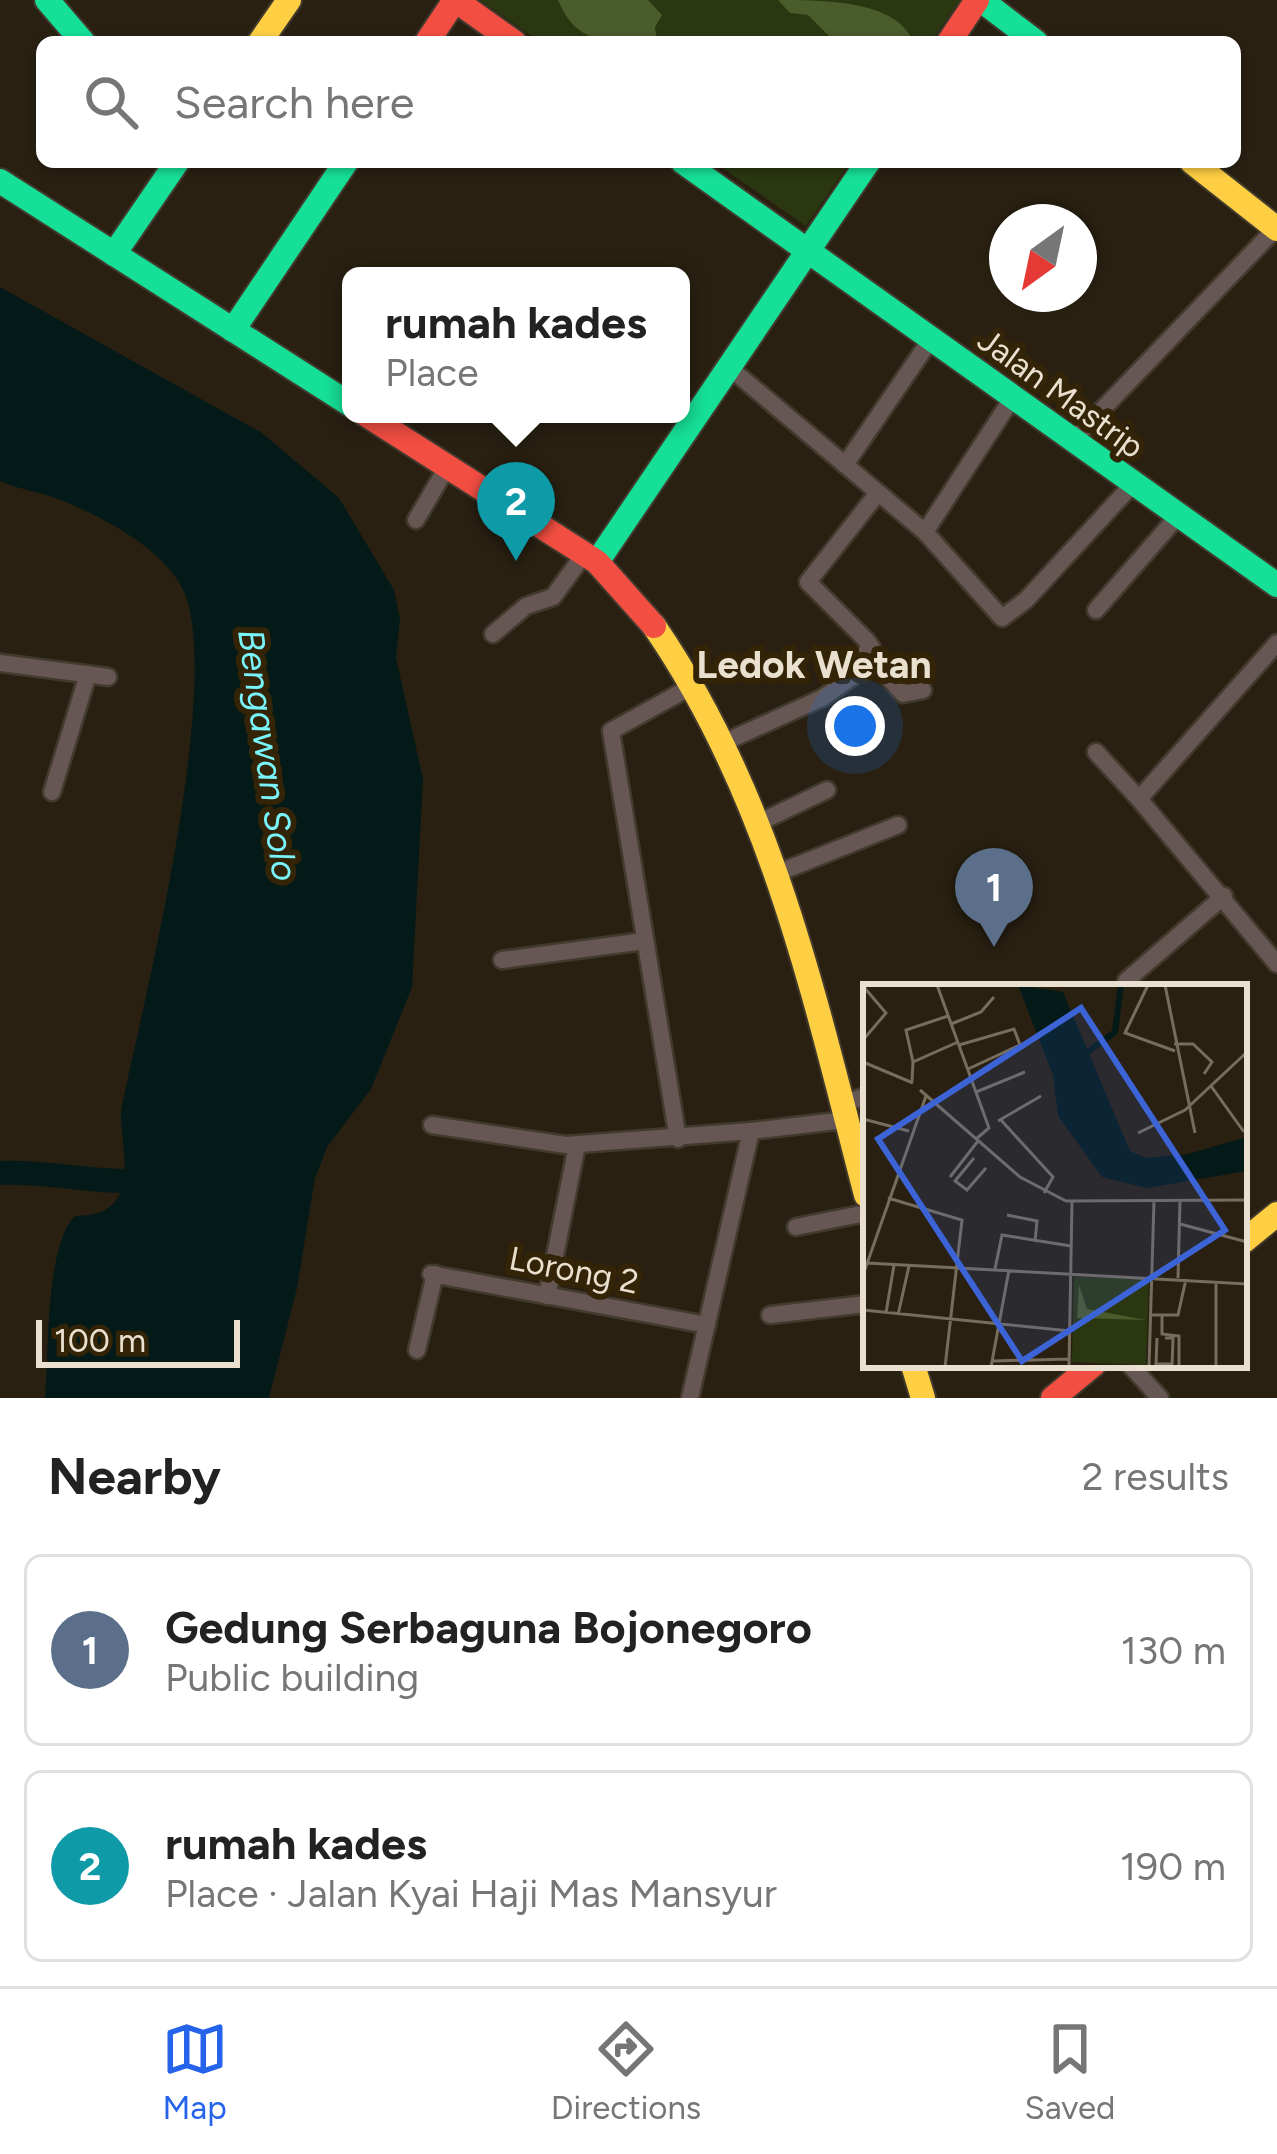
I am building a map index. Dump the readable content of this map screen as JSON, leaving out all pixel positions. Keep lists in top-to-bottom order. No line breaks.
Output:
{"streets":{"main road":["Jalan Mastrip"],"street":["Lorong 2"]},"districts":["Ledok Wetan"],"water":["Bengawan Solo"],"scale_bar":"100 m","north":"bottom left","page":{"search":"Search here","popup":["rumah kades","Place"],"pins":["2","1"],"scale":"100 m","heading":["Nearby","2 results"],"list":[{"mark":"1","name":"Gedung Serbaguna Bojonegoro","note":"Public building","value":"130 m"},{"mark":"2","name":"rumah kades","note":"Place · Jalan Kyai Haji Mas Mansyur","value":"190 m"}],"nav":["Map","Directions","Saved"]}}
